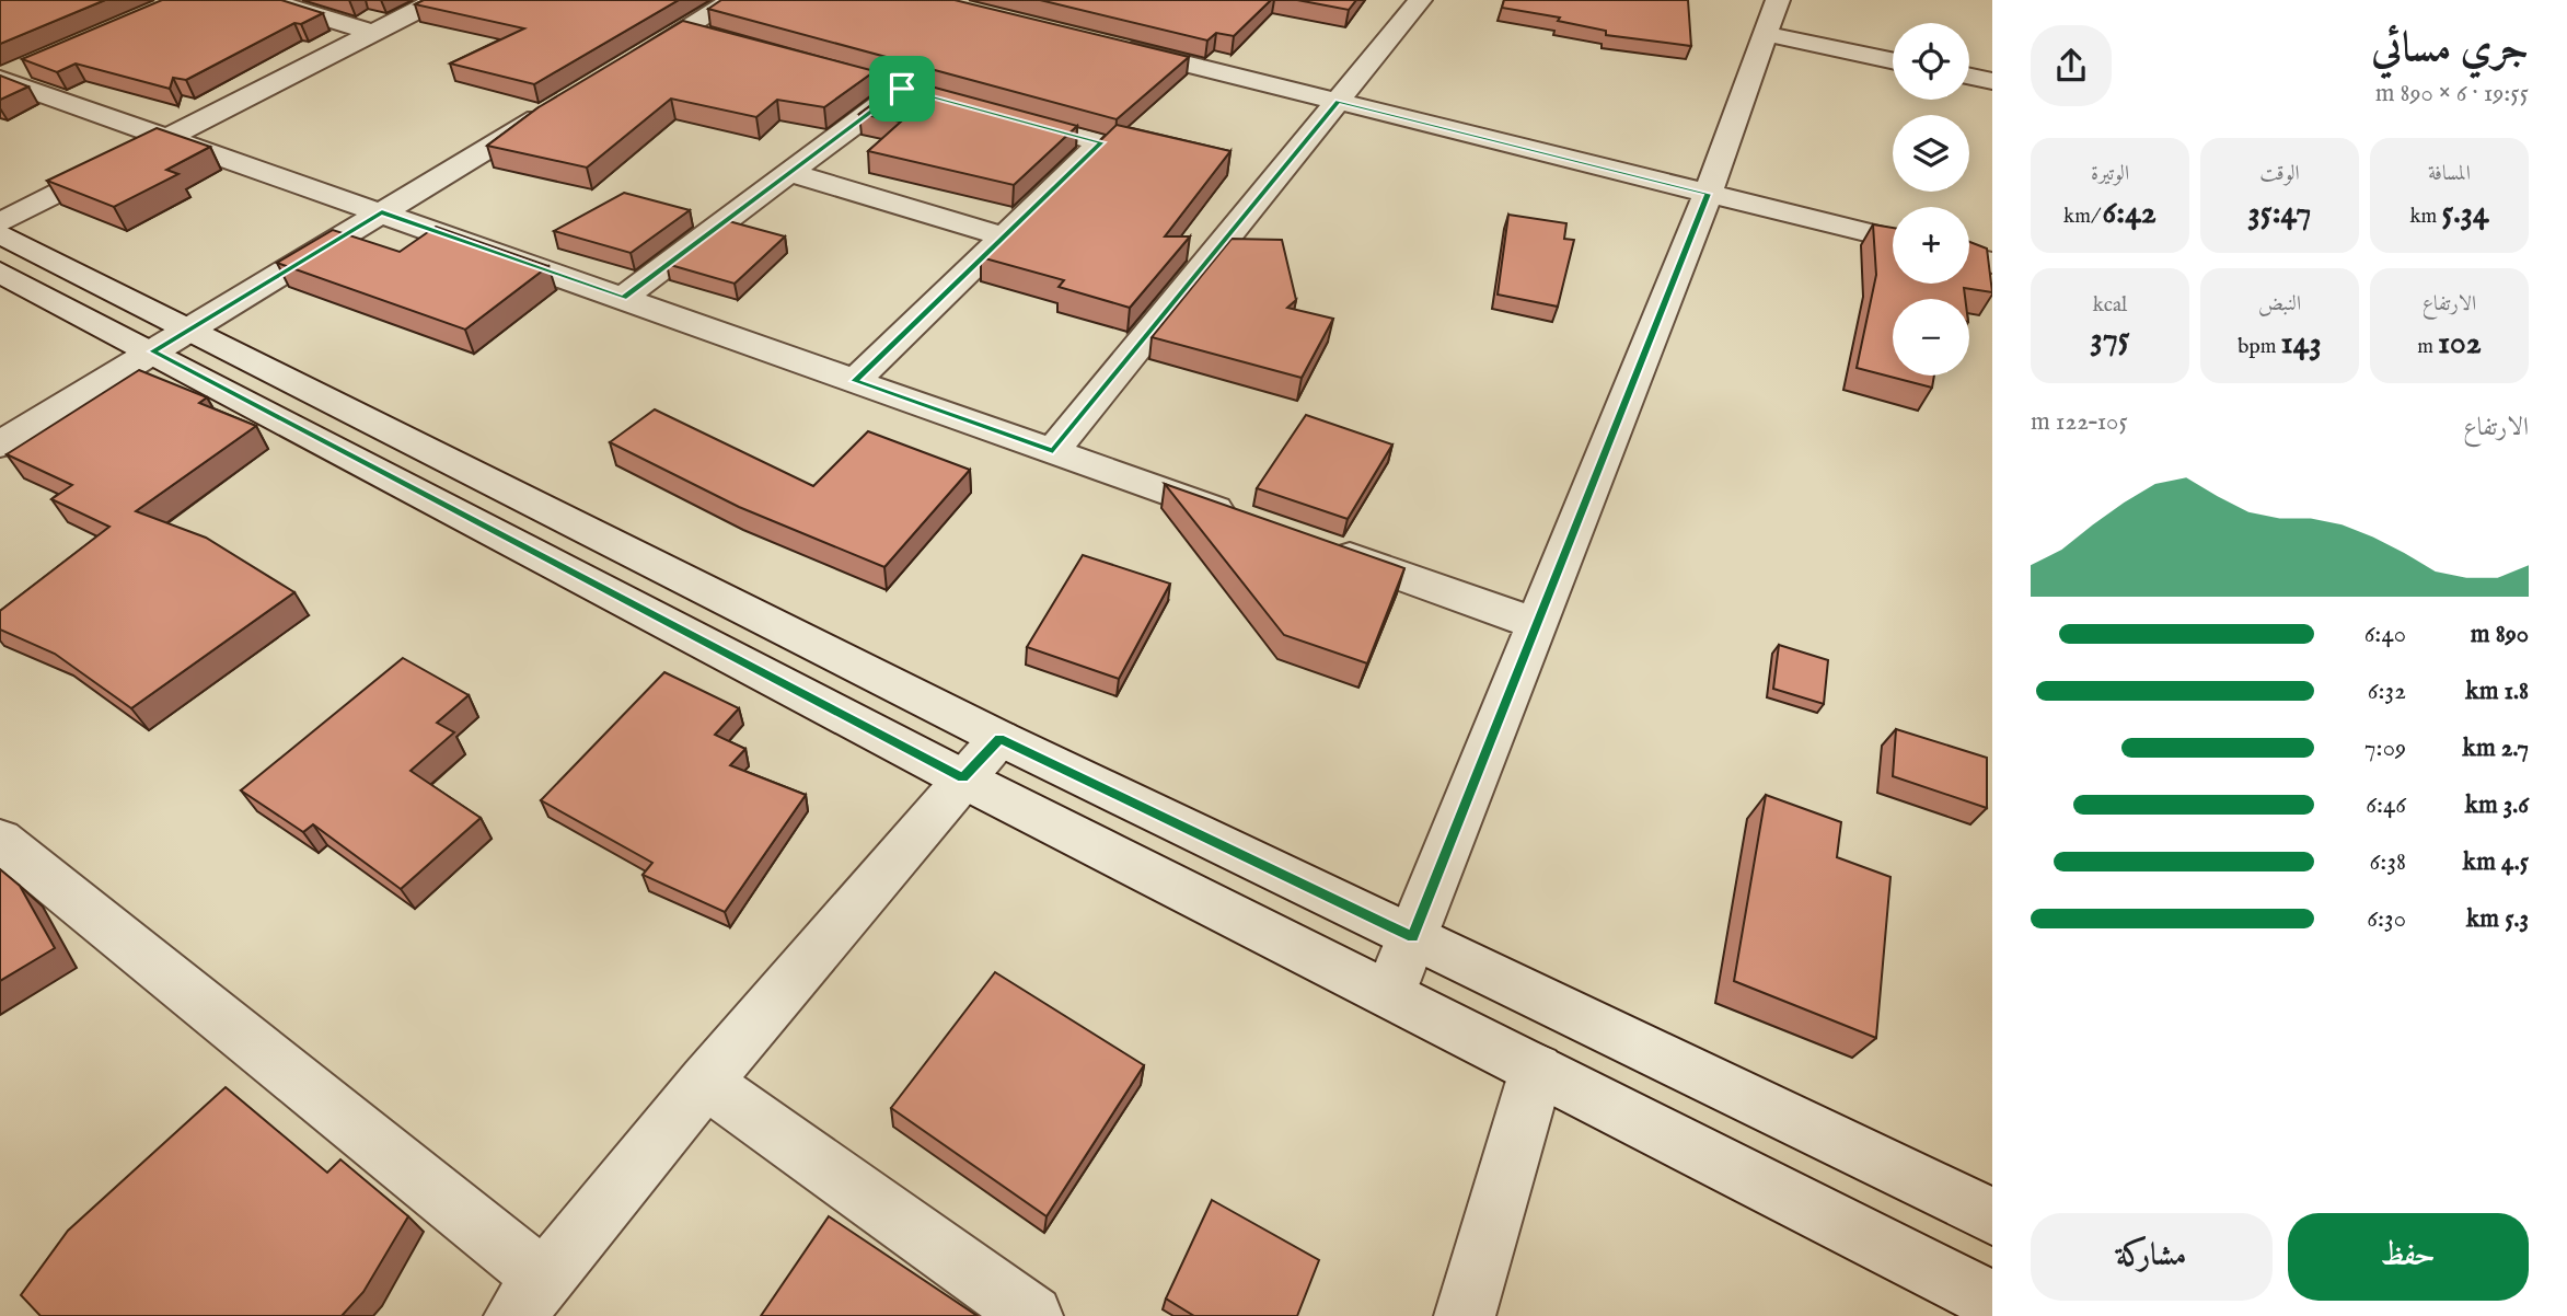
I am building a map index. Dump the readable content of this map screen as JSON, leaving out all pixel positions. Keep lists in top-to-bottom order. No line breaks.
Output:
{"page":{"heading":["جري مسائي","19:55 · 6 × 890 m"],"map_buttons":["+","−"],"stats":[["المسافة","5.34 km"],["الوقت","35:47"],["الوتيرة","6:42 /km"],["الارتفاع","102 m"],["النبض","143 bpm"],["kcal","375"]],"chart":["الارتفاع","105–122 m"],"list":[{"name":"890 m","note":"6:40"},{"name":"1.8 km","note":"6:32"},{"name":"2.7 km","note":"7:09"},{"name":"3.6 km","note":"6:46"},{"name":"4.5 km","note":"6:38"},{"name":"5.3 km","note":"6:30"}],"buttons":["حفظ","مشاركة"]}}
